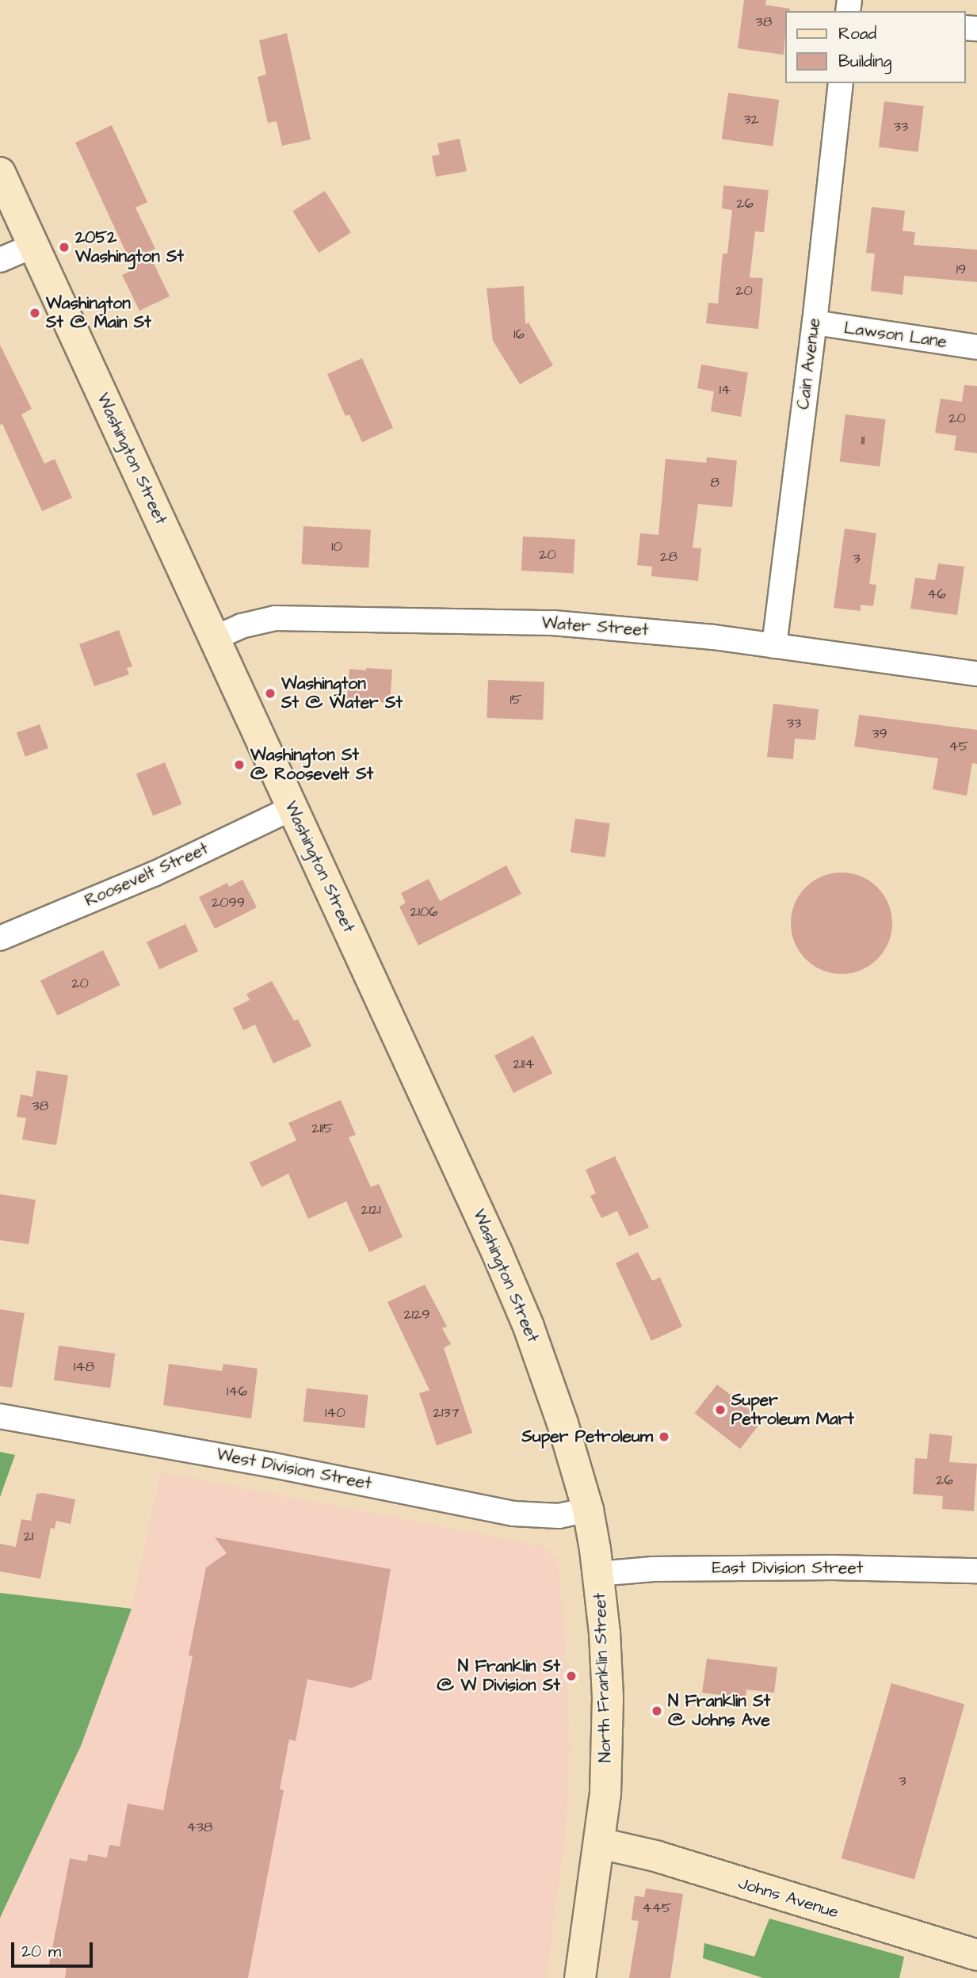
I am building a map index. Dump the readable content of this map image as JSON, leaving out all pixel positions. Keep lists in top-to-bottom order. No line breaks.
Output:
{"streets":{"main road":["Washington Street","North Franklin Street","Johns Avenue"],"street":["Lawson Lane","Cain Avenue","Water Street","Roosevelt Street","West Division Street","East Division Street"]},"crossings":[["Lawson Lane","Cain Avenue"],["Cain Avenue","Water Street"],["Washington Street","Water Street"],["Washington Street","Roosevelt Street"],["Washington Street","West Division Street"],["Washington Street","North Franklin Street"],["West Division Street","North Franklin Street"],["East Division Street","North Franklin Street"],["North Franklin Street","Johns Avenue"]],"places":["2052 Washington St","Washington St @ Main St","Washington St @ Water St","Washington St @ Roosevelt St","Super Petroleum Mart","Super Petroleum","N Franklin St @ W Division St","N Franklin St @ Johns Ave"],"house_numbers":["38","32","33","26","19","20","16","14","20","11","8","10","20","28","3","46","15","33","39","45","2099","2106","20","2114","38","2115","2121","2129","148","146","140","2137","26","21","3","438","445"],"legend":["Road","Building"],"scale_bar":"20 m"}
